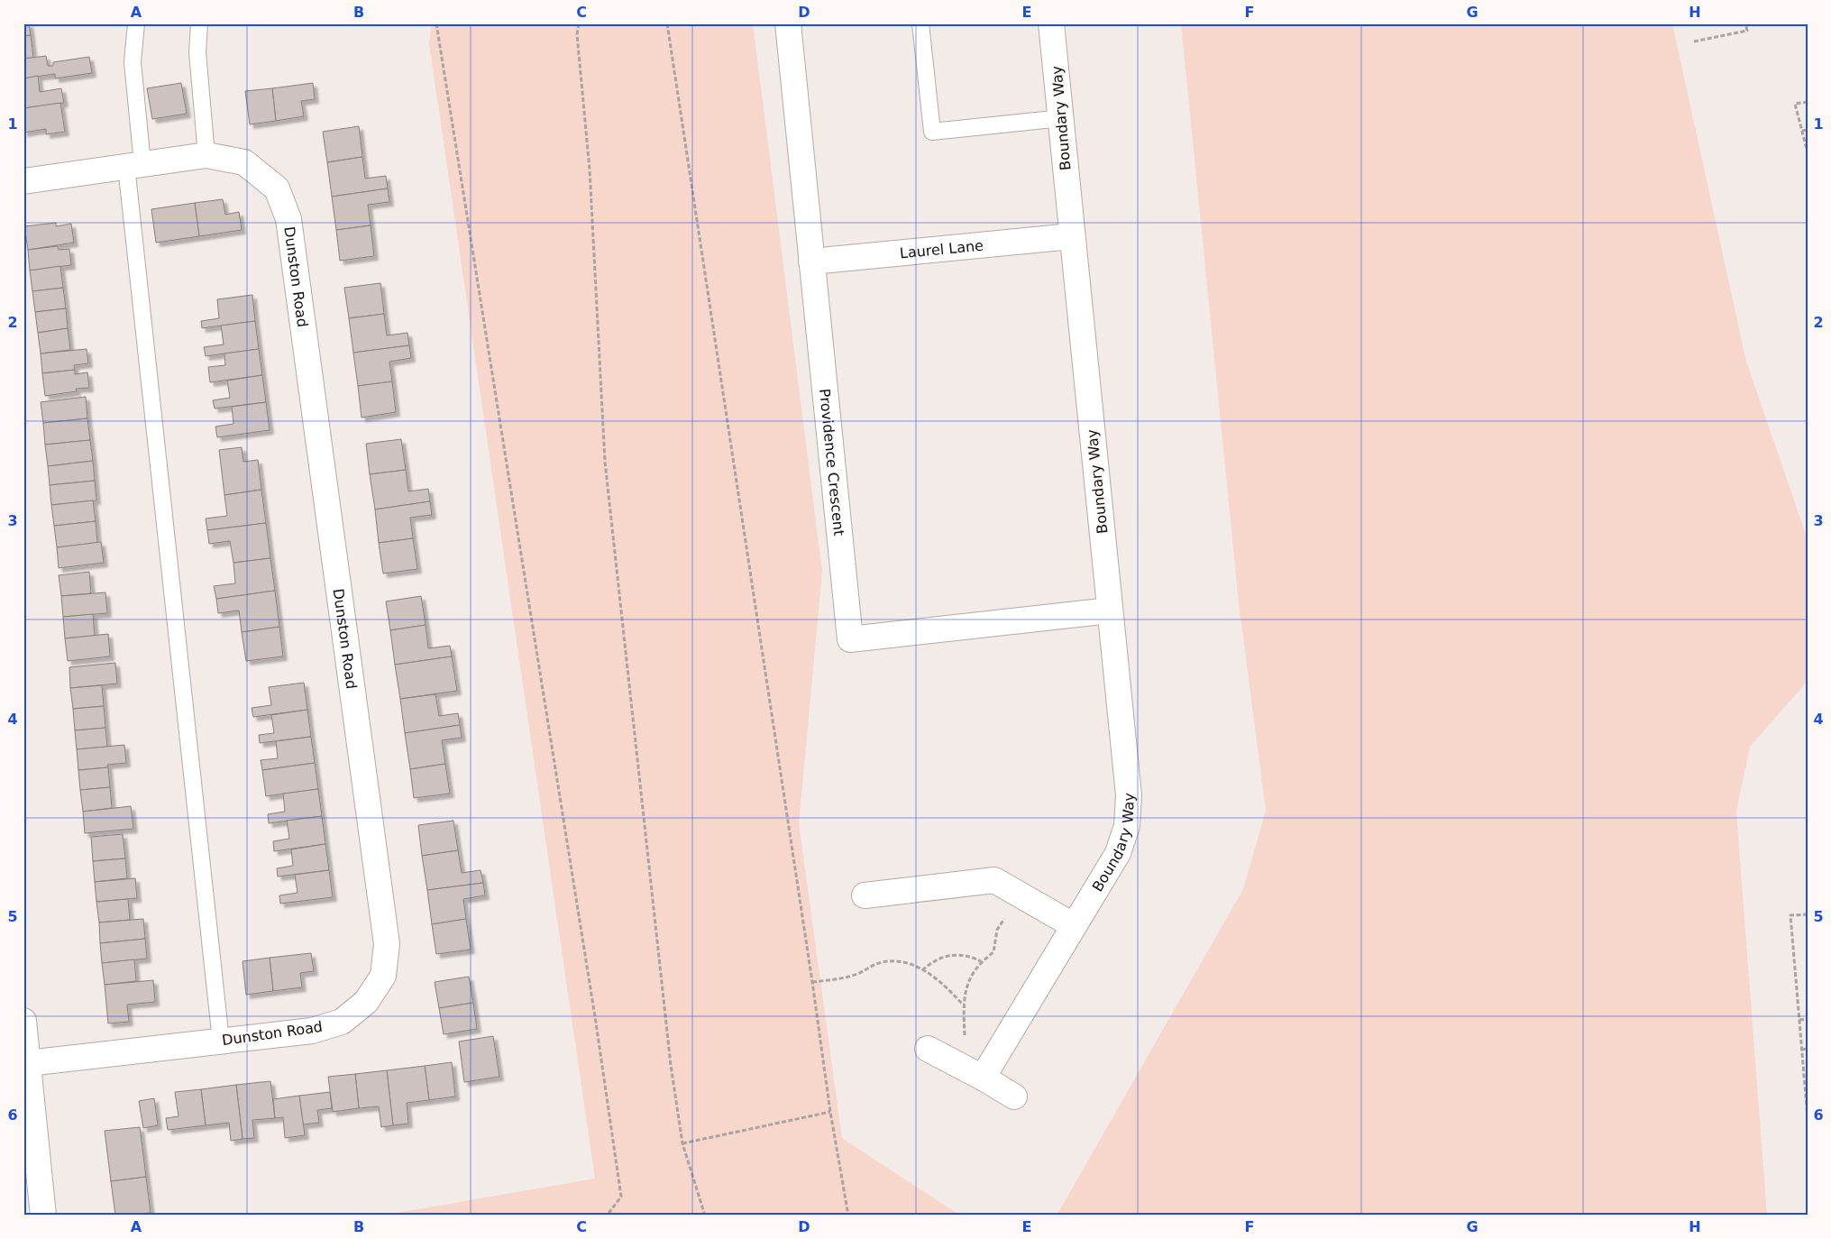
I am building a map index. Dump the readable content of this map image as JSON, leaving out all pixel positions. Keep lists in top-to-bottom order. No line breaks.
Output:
{"streets":{"street":["Boundary Way","Laurel Lane","Dunston Road","Providence Crescent"]},"crossings":[["Boundary Way","Laurel Lane"],["Boundary Way","Providence Crescent"],["Laurel Lane","Providence Crescent"]],"grid":{"columns":["A","B","C","D","E","F","G","H"],"rows":["1","2","3","4","5","6"]}}
